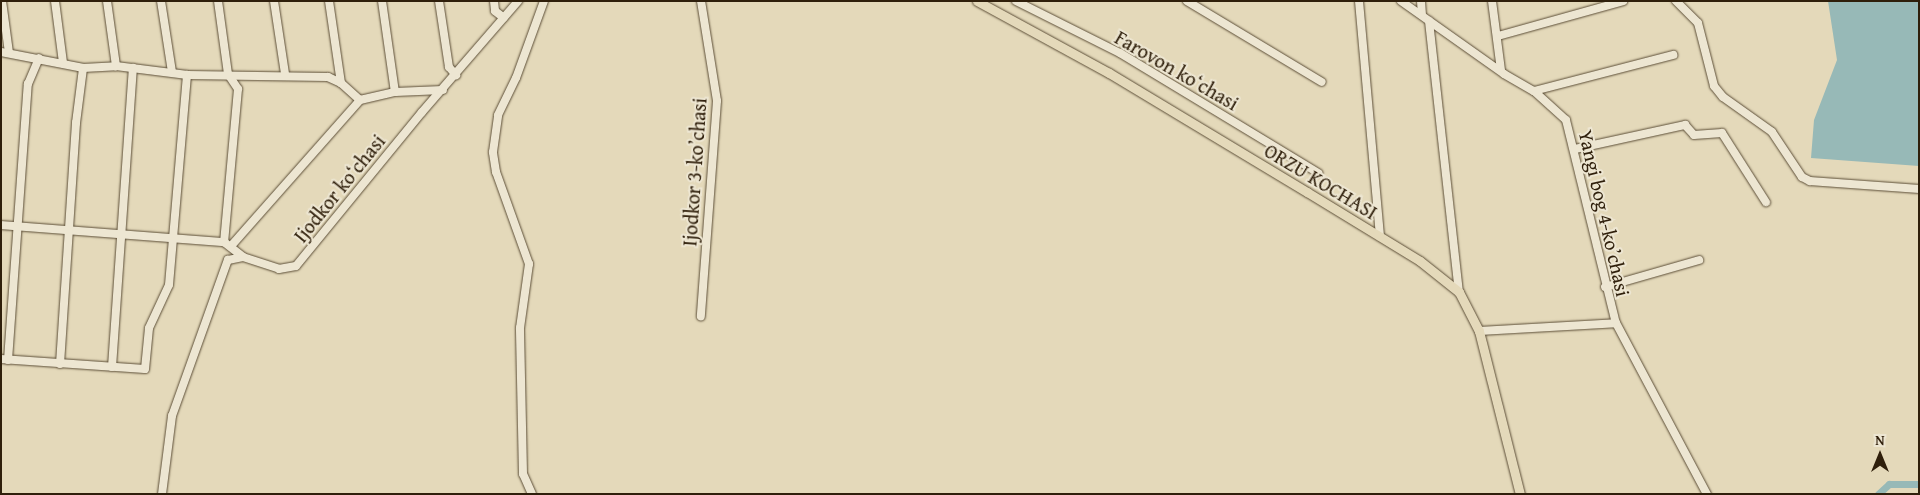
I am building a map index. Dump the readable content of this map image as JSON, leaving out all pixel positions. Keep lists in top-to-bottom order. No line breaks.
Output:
{"streets":{"main road":["ORZU KOCHASI"],"street":["Farovon koʻchasi","Ijodkor 3-koʼchasi","Ijodkor koʻchasi","Yangi bog 4-koʼchasi"]},"north":"top"}
